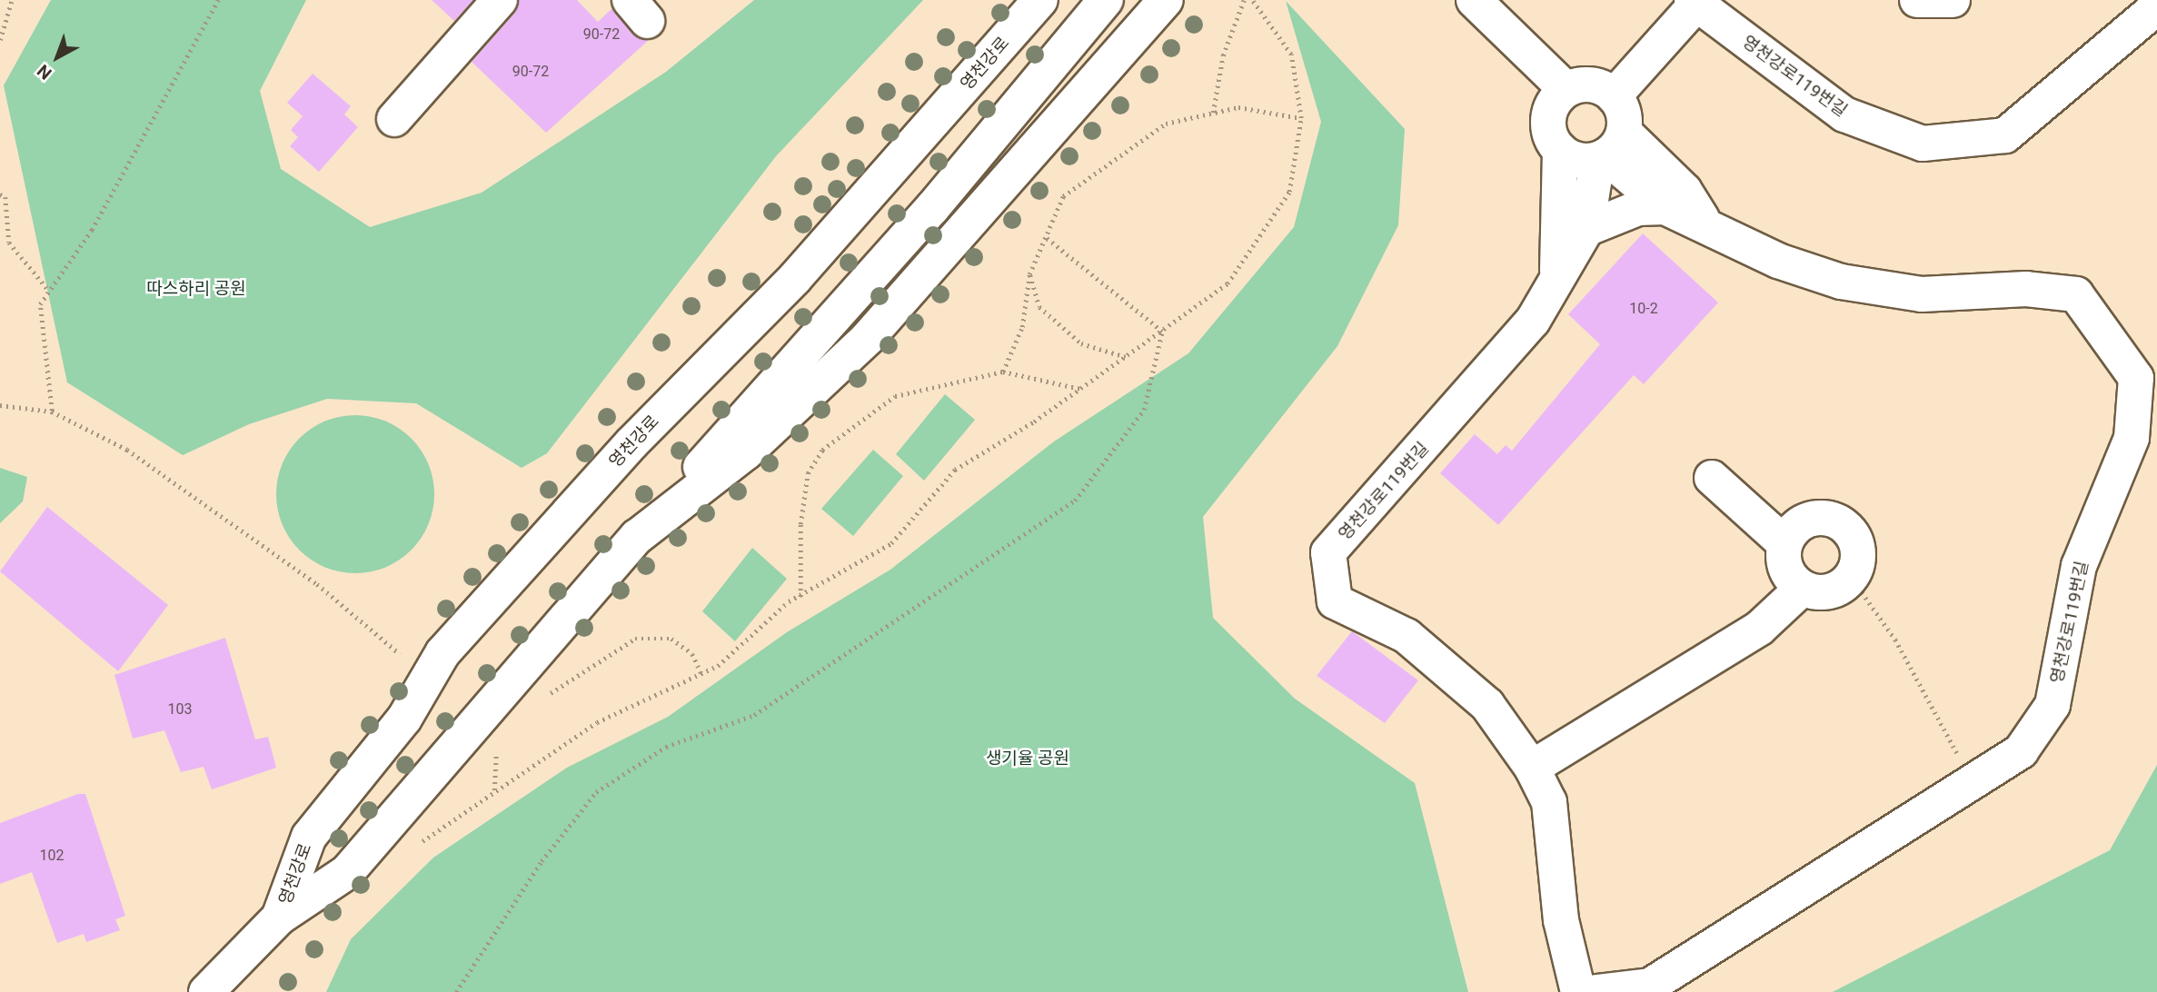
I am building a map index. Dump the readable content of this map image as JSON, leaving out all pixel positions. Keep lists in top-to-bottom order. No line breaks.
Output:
{"streets":{"street":["영천강로","영천강로119번길"]},"parks":["따스하리 공원","생기율 공원"],"house_numbers":["90-72","90-72","10-2","103","102"],"north":"bottom left"}
